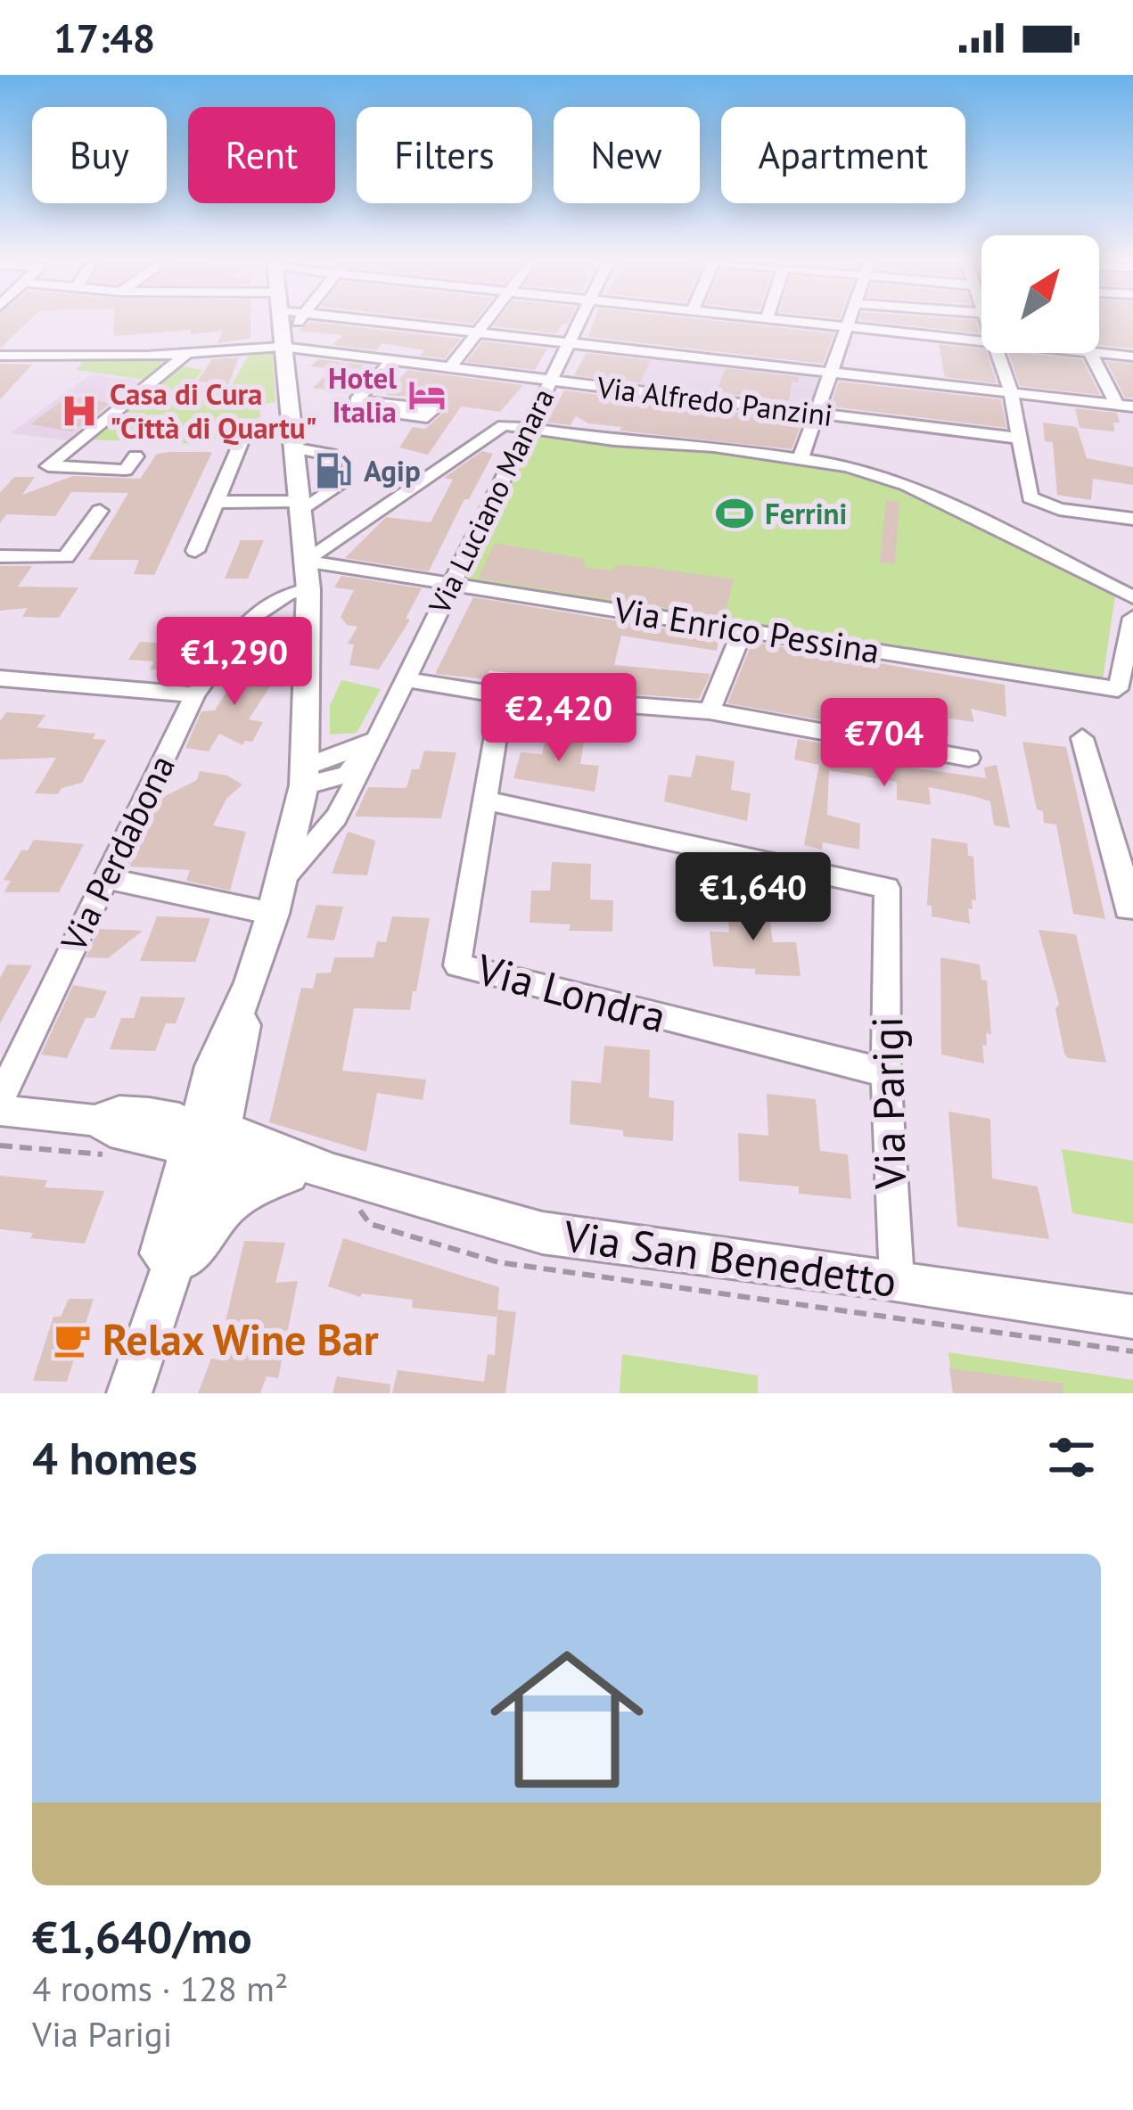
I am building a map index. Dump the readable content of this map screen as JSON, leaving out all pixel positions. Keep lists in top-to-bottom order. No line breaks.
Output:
{"streets":{"main road":["Via San Benedetto"],"street":["Via Alfredo Panzini","Via Luciano Manara","Via Enrico Pessina","Via Perdabona","Via Londra","Via Parigi"]},"crossings":[["Via Alfredo Panzini","Via Luciano Manara"],["Via Luciano Manara","Via Enrico Pessina"],["Via Londra","Via Parigi"],["Via Parigi","Via San Benedetto"]],"places":{"hotel":["Hotel Italia"],"hospital":["Casa di Cura \"Città di Quartu\""],"fuel station":["Agip"],"sports":["Ferrini"],"cafe":["Relax Wine Bar"]},"north":"top right","page":{"status":"17:48","chip":["Buy","Rent","Filters","New","Apartment"],"price":["€1,290","€2,420","€704","€1,640"],"heading":"4 homes","list":[{"name":"€1,640/mo","note":"4 rooms · 128 m² · Via Parigi"}]}}
